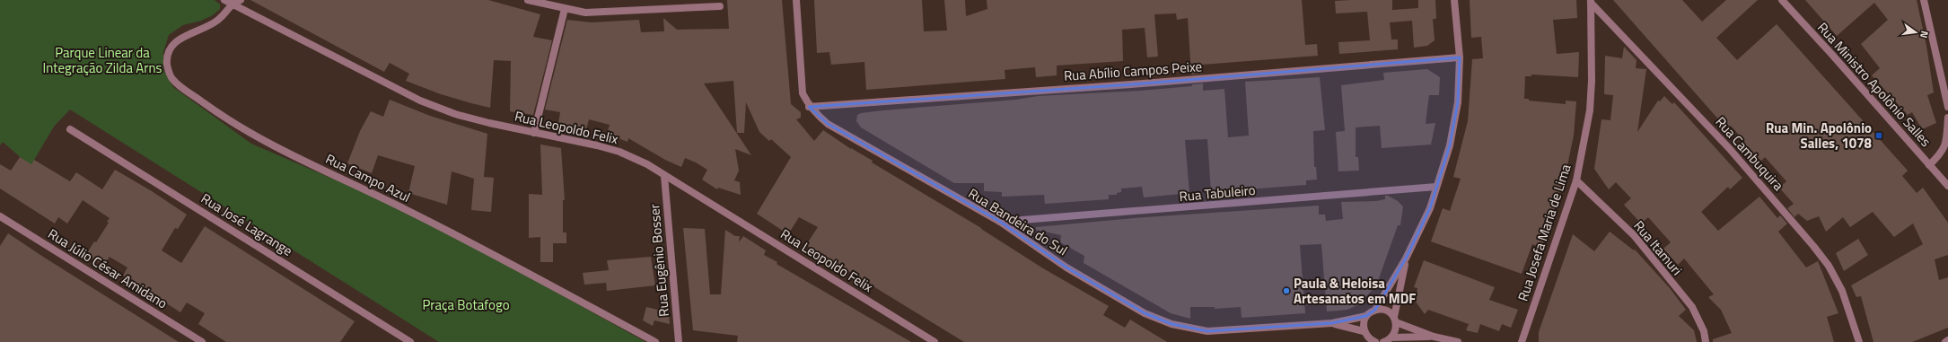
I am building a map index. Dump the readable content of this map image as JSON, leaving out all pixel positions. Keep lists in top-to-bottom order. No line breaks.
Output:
{"streets":{"street":["Rua Abílio Campos Peixe","Rua Ministro Apolônio Salles","Rua Leopoldo Felix","Rua Cambuquira","Rua Campo Azul","Rua Tabuleiro","Rua Bandeira do Sul","Rua José Lagrange","Rua Josefa Maria de Lima","Rua Itamuri","Rua Eugênio Bosser","Rua Júlio César Amidano"]},"crossings":[["Rua Abílio Campos Peixe","Rua Bandeira do Sul"],["Rua Leopoldo Felix","Rua Campo Azul"],["Rua Leopoldo Felix","Rua Eugênio Bosser"],["Rua Cambuquira","Rua Josefa Maria de Lima"],["Rua Tabuleiro","Rua Bandeira do Sul"],["Rua Josefa Maria de Lima","Rua Itamuri"]],"parks":["Parque Linear da Integração Zilda Arns","Praça Botafogo"],"places":{"transit":["Rua Min. Apolônio Salles, 1078"],"other":["Paula & Heloisa Artesanatos em MDF"]},"north":"right"}
